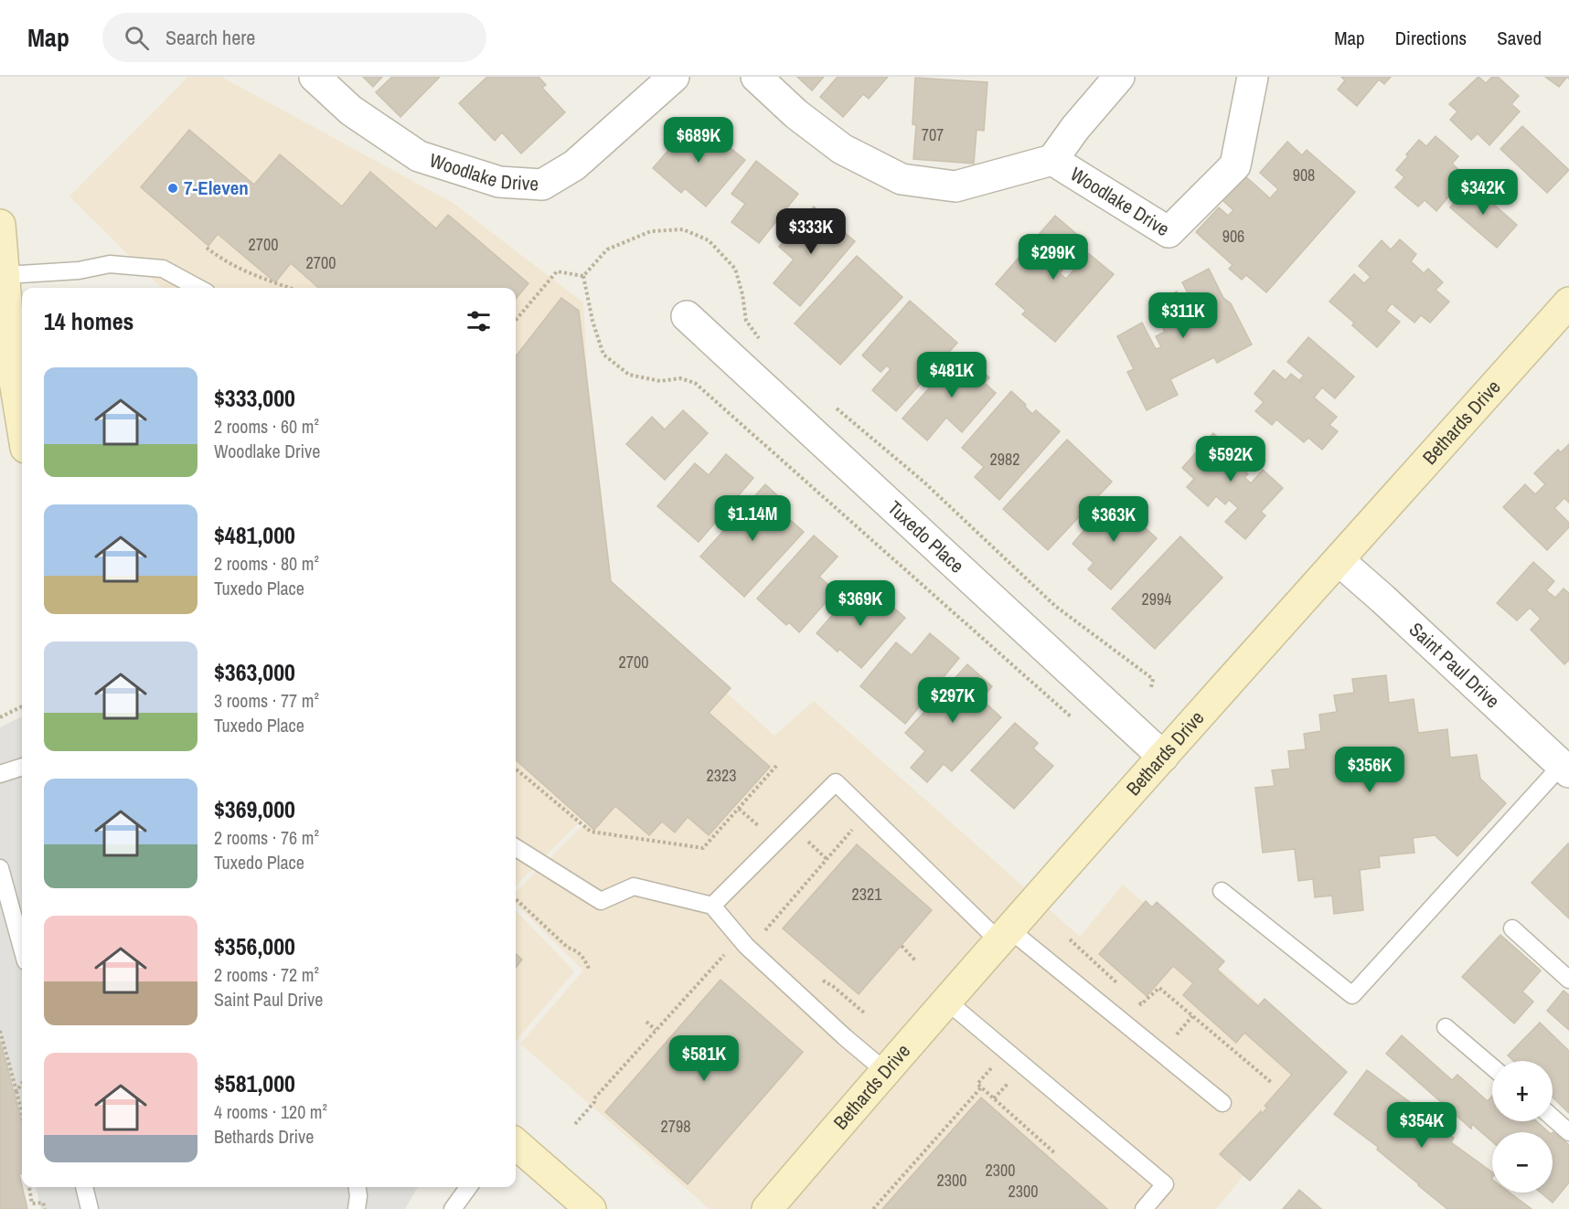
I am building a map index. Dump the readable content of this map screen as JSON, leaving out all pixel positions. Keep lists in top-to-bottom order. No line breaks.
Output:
{"streets":{"street":["Woodlake Drive","Bethards Drive","Tuxedo Place","Saint Paul Drive"]},"crossings":[["Bethards Drive","Tuxedo Place"],["Bethards Drive","Saint Paul Drive"]],"places":["7-Eleven"],"house_numbers":["707","908","906","2700","2700","2982","2994","2700","2323","2321","2798","2300","2300","2300"],"page":{"header":"Map","search":"Search here","nav":["Map","Directions","Saved"],"price":["$689K","$342K","$333K","$299K","$311K","$481K","$592K","$1.14M","$363K","$369K","$297K","$356K","$581K","$354K"],"heading":"14 homes","list":[{"name":"$333,000","note":"2 rooms · 60 m² · Woodlake Drive"},{"name":"$481,000","note":"2 rooms · 80 m² · Tuxedo Place"},{"name":"$363,000","note":"3 rooms · 77 m² · Tuxedo Place"},{"name":"$369,000","note":"2 rooms · 76 m² · Tuxedo Place"},{"name":"$356,000","note":"2 rooms · 72 m² · Saint Paul Drive"},{"name":"$581,000","note":"4 rooms · 120 m² · Bethards Drive"}],"map_buttons":["+","−"]}}
